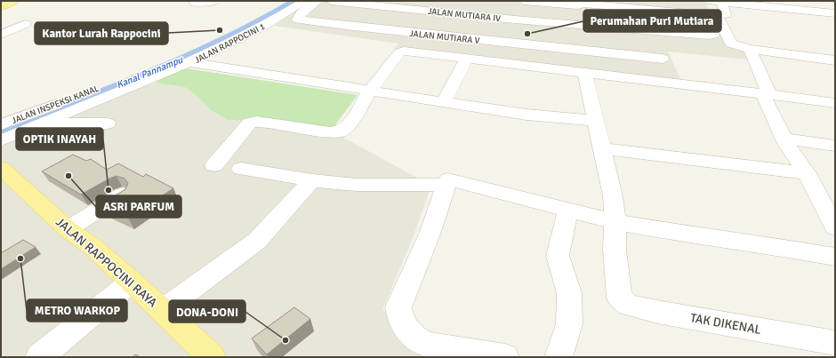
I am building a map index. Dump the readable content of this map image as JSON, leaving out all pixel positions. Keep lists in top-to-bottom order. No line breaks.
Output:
{"streets":{"main road":["JALAN RAPPOCINI RAYA"],"street":["JALAN MUTIARA IV","JALAN MUTIARA V","JALAN RAPPOCINI 1","JALAN INSPEKSI KANAL","TAK DIKENAL"]},"water":["Kanal Pannampu"],"places":["Kantor Lurah Rappocini","Perumahan Puri Mutiara","ASRI PARFUM","OPTIK INAYAH","METRO WARKOP","DONA-DONI"]}
